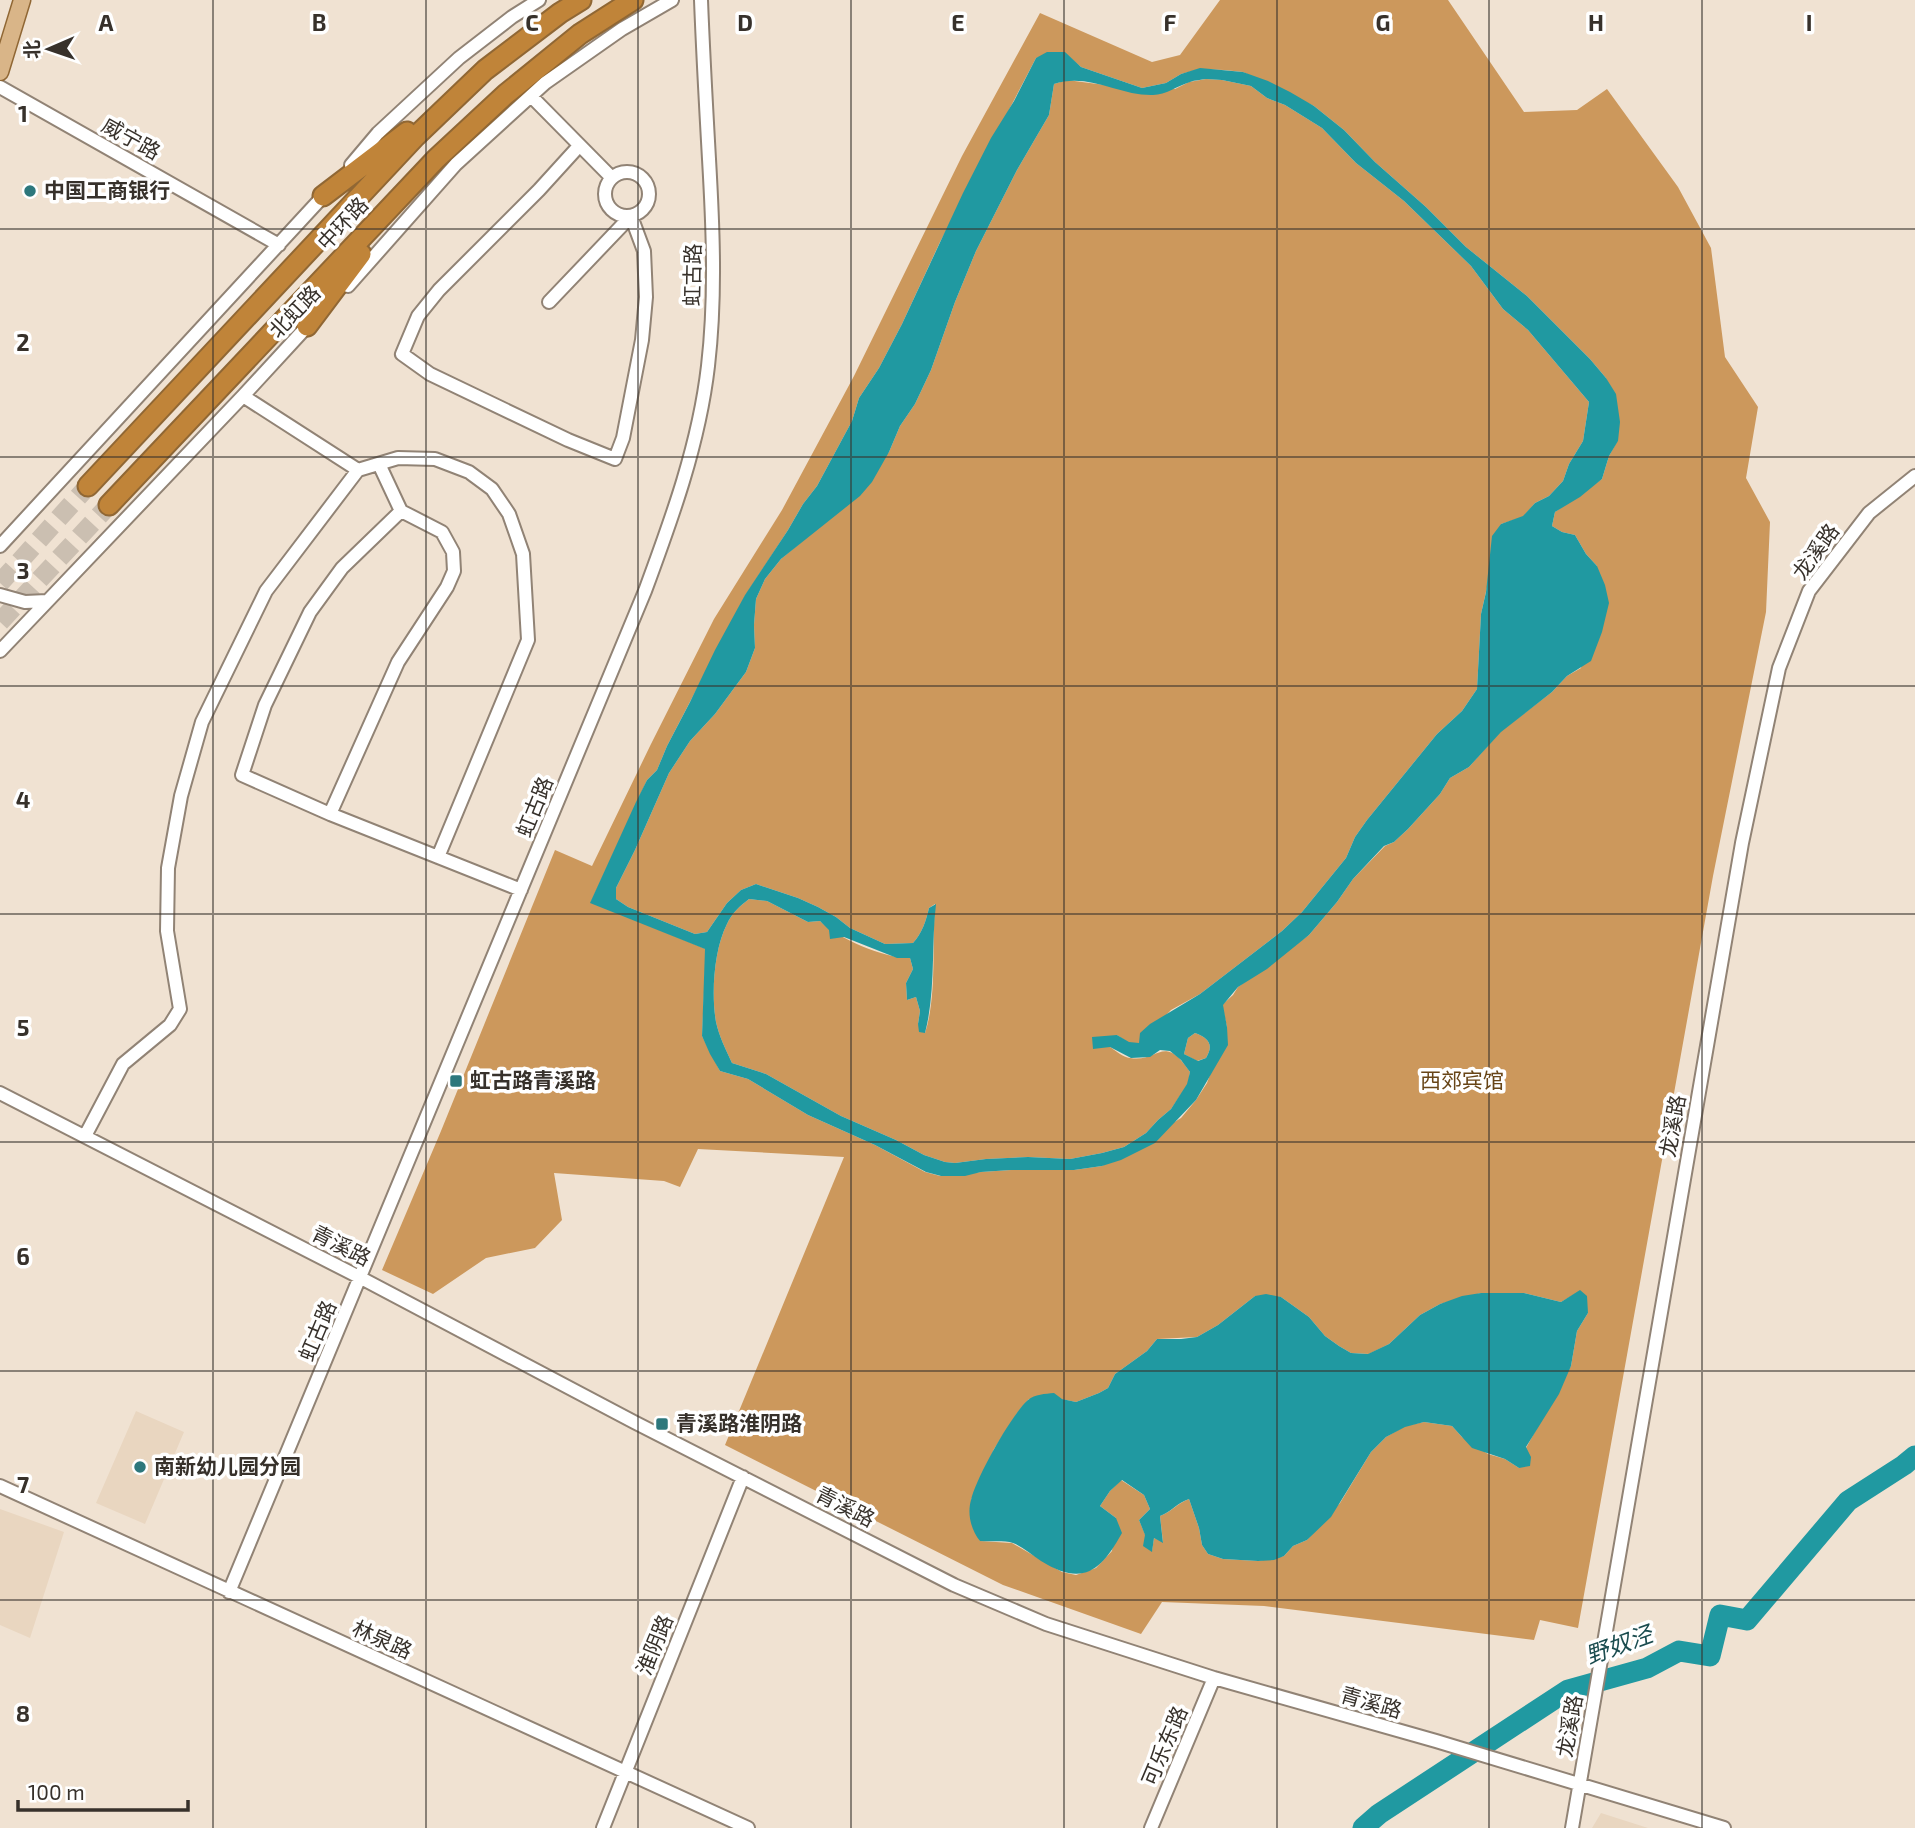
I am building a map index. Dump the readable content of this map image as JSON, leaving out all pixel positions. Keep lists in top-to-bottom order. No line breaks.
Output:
{"streets":{"highway":["中环路"],"street":["威宁路","虹古路","北虹路","龙溪路","青溪路","林泉路","淮阴路","可乐东路"]},"crossings":[["虹古路","青溪路"],["虹古路","林泉路"],["龙溪路","青溪路"],["青溪路","淮阴路"],["青溪路","可乐东路"],["林泉路","淮阴路"]],"water":["野奴泾"],"parks":["西郊宾馆"],"places":{"other":["中国工商银行","南新幼儿园分园"],"transit":["虹古路青溪路","青溪路淮阴路"]},"scale_bar":"100 m","north":"left","grid":{"columns":["A","B","C","D","E","F","G","H","I"],"rows":["1","2","3","4","5","6","7","8"]}}
